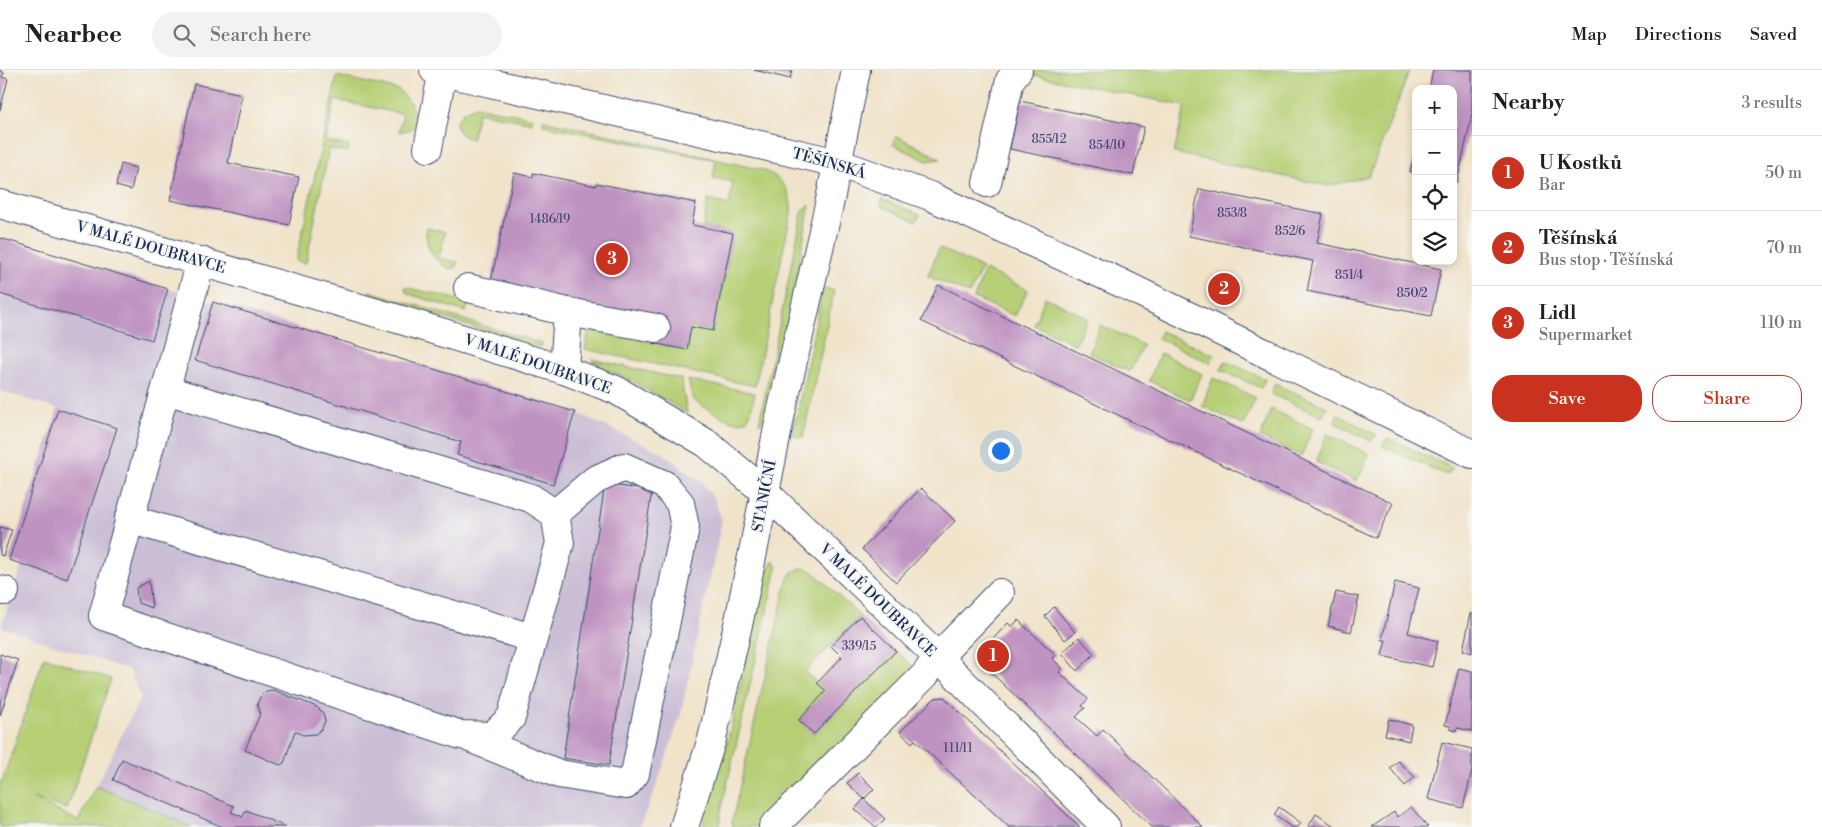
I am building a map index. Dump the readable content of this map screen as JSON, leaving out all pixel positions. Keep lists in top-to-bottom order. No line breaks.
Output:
{"streets":{"street":["TĚŠÍNSKÁ","V MALÉ DOUBRAVCE","STANIČNÍ"]},"crossings":[["TĚŠÍNSKÁ","STANIČNÍ"],["V MALÉ DOUBRAVCE","STANIČNÍ"]],"house_numbers":["855/12","854/10","853/8","1486/19","852/6","851/4","850/2","339/15","111/11"],"page":{"header":"Nearbee","search":"Search here","nav":["Map","Directions","Saved"],"heading":["Nearby","3 results"],"map_buttons":["+","−"],"list":[{"mark":"1","name":"U Kostků","note":"Bar","value":"50 m"},{"mark":"2","name":"Těšínská","note":"Bus stop · Těšínská","value":"70 m"},{"mark":"3","name":"Lidl","note":"Supermarket","value":"110 m"}],"pins":["3","2","1"],"buttons":["Save","Share"]}}
